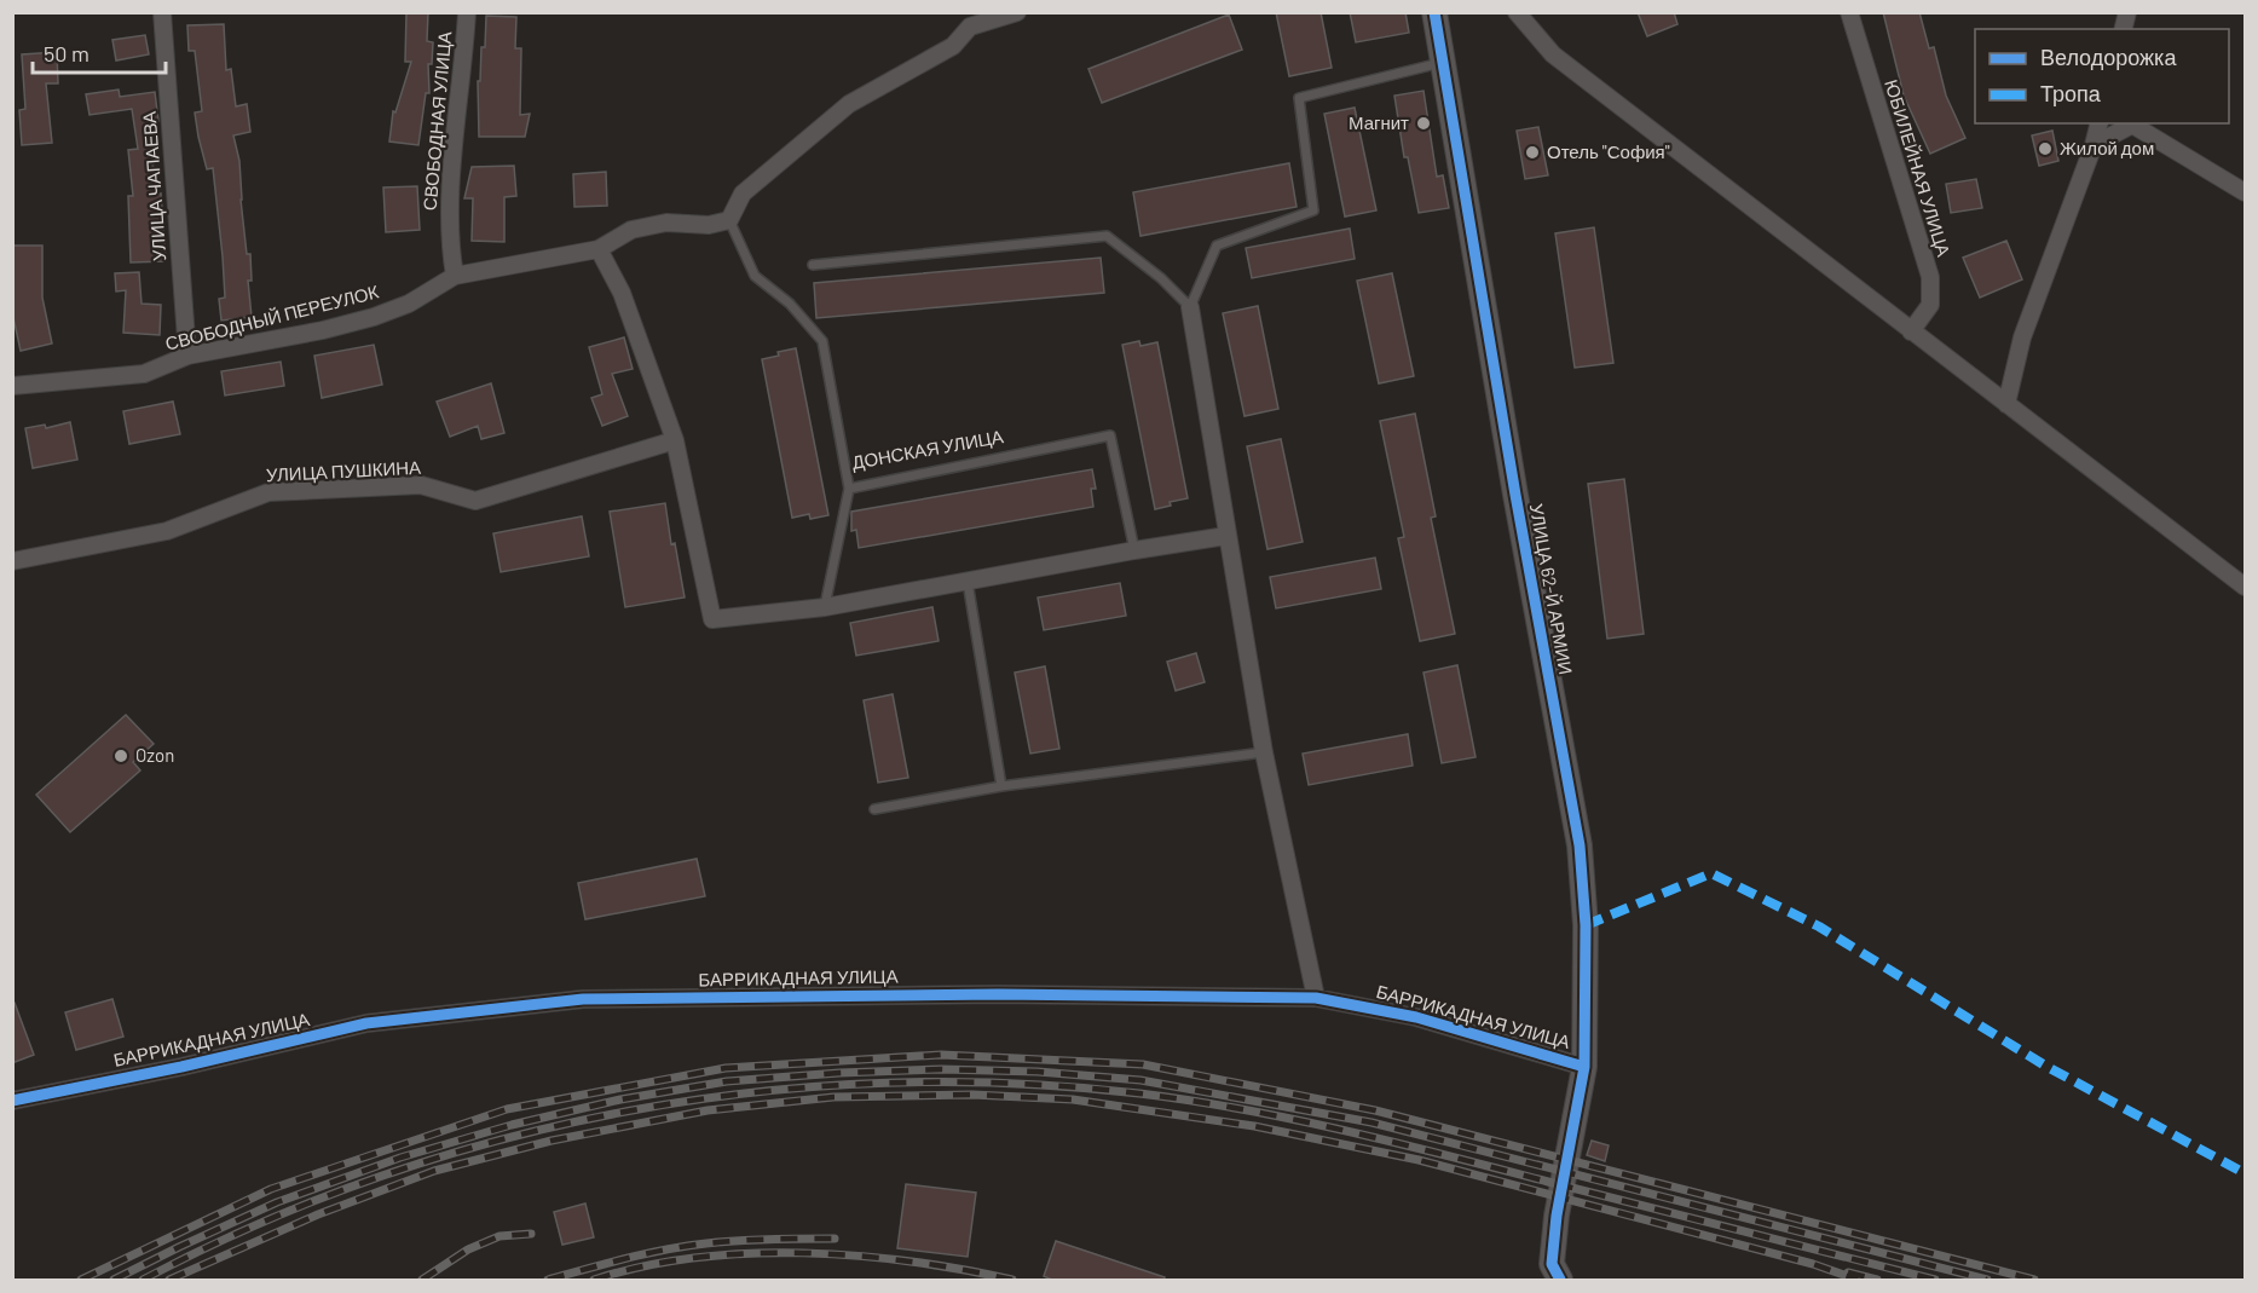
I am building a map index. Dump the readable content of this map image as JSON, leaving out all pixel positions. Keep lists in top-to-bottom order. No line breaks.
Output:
{"streets":{"street":["СВОБОДНАЯ УЛИЦА","ЮБИЛЕЙНАЯ УЛИЦА","УЛИЦА ЧАПАЕВА","СВОБОДНЫЙ ПЕРЕУЛОК","УЛИЦА ПУШКИНА","УЛИЦА 62-Й АРМИИ","БАРРИКАДНАЯ УЛИЦА"],"lane":["ДОНСКАЯ УЛИЦА"]},"crossings":[["СВОБОДНАЯ УЛИЦА","СВОБОДНЫЙ ПЕРЕУЛОК"],["УЛИЦА ЧАПАЕВА","СВОБОДНЫЙ ПЕРЕУЛОК"],["СВОБОДНЫЙ ПЕРЕУЛОК","ДОНСКАЯ УЛИЦА"],["УЛИЦА 62-Й АРМИИ","БАРРИКАДНАЯ УЛИЦА"]],"places":["Магнит","Жилой дом","Отель \"София\"","Ozon"],"legend":["Велодорожка","Тропа"],"scale_bar":"50 m"}
